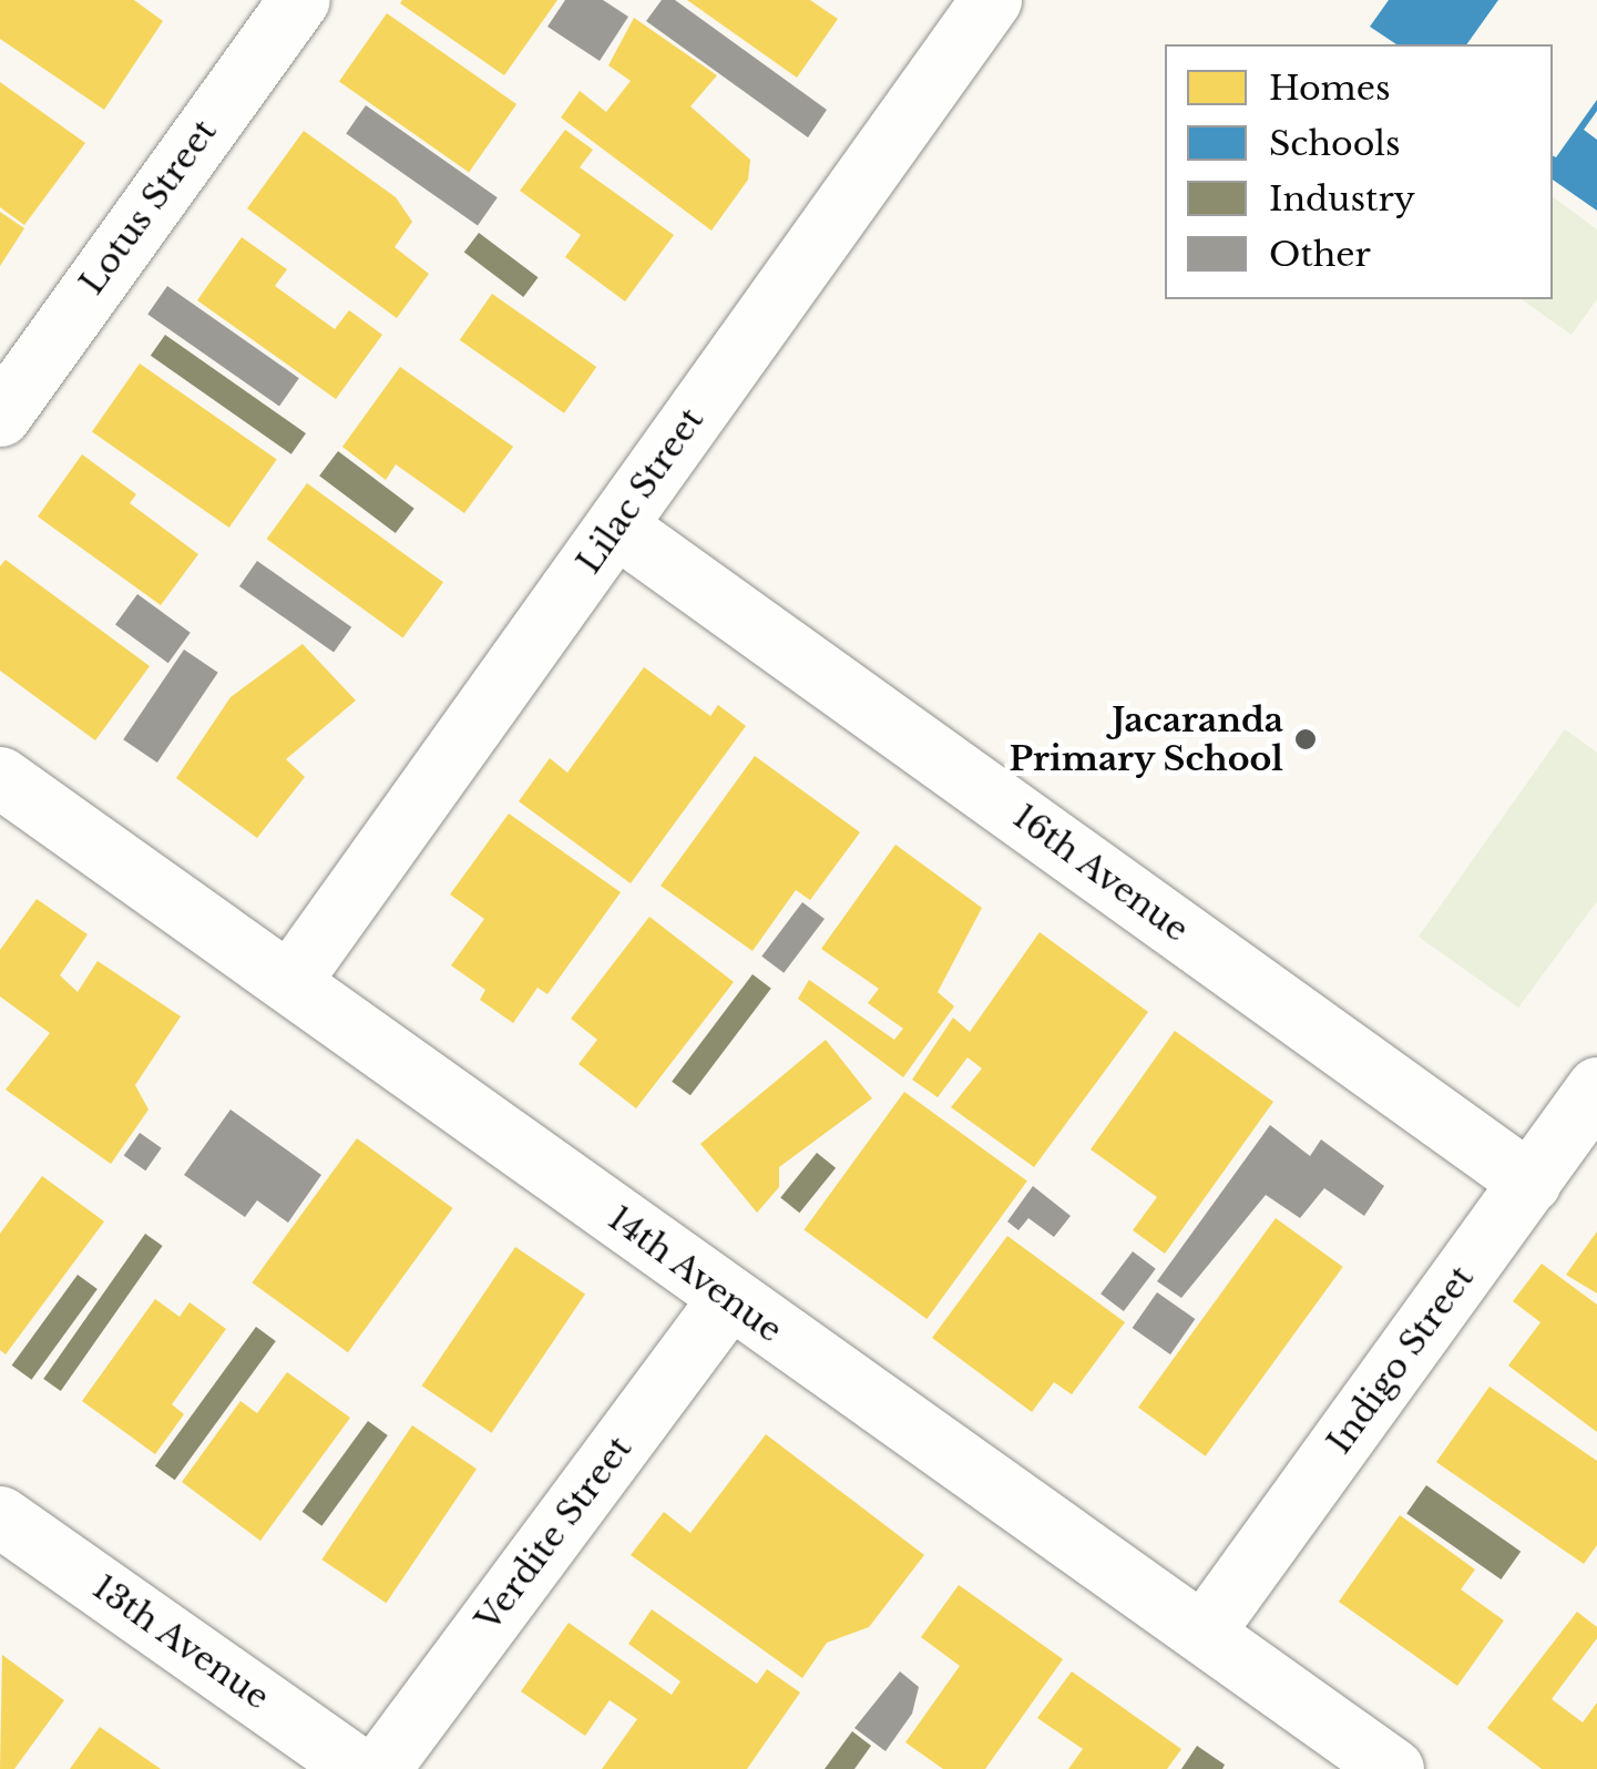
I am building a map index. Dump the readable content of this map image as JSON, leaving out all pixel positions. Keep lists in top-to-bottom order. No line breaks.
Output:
{"streets":{"street":["Lotus Street","Lilac Street","16th Avenue","14th Avenue","Indigo Street","Verdite Street","13th Avenue"]},"crossings":[["Lilac Street","16th Avenue"],["Lilac Street","14th Avenue"],["16th Avenue","Indigo Street"],["14th Avenue","Indigo Street"],["14th Avenue","Verdite Street"]],"places":["Jacaranda Primary School"],"legend":["Homes","Schools","Industry","Other"]}
